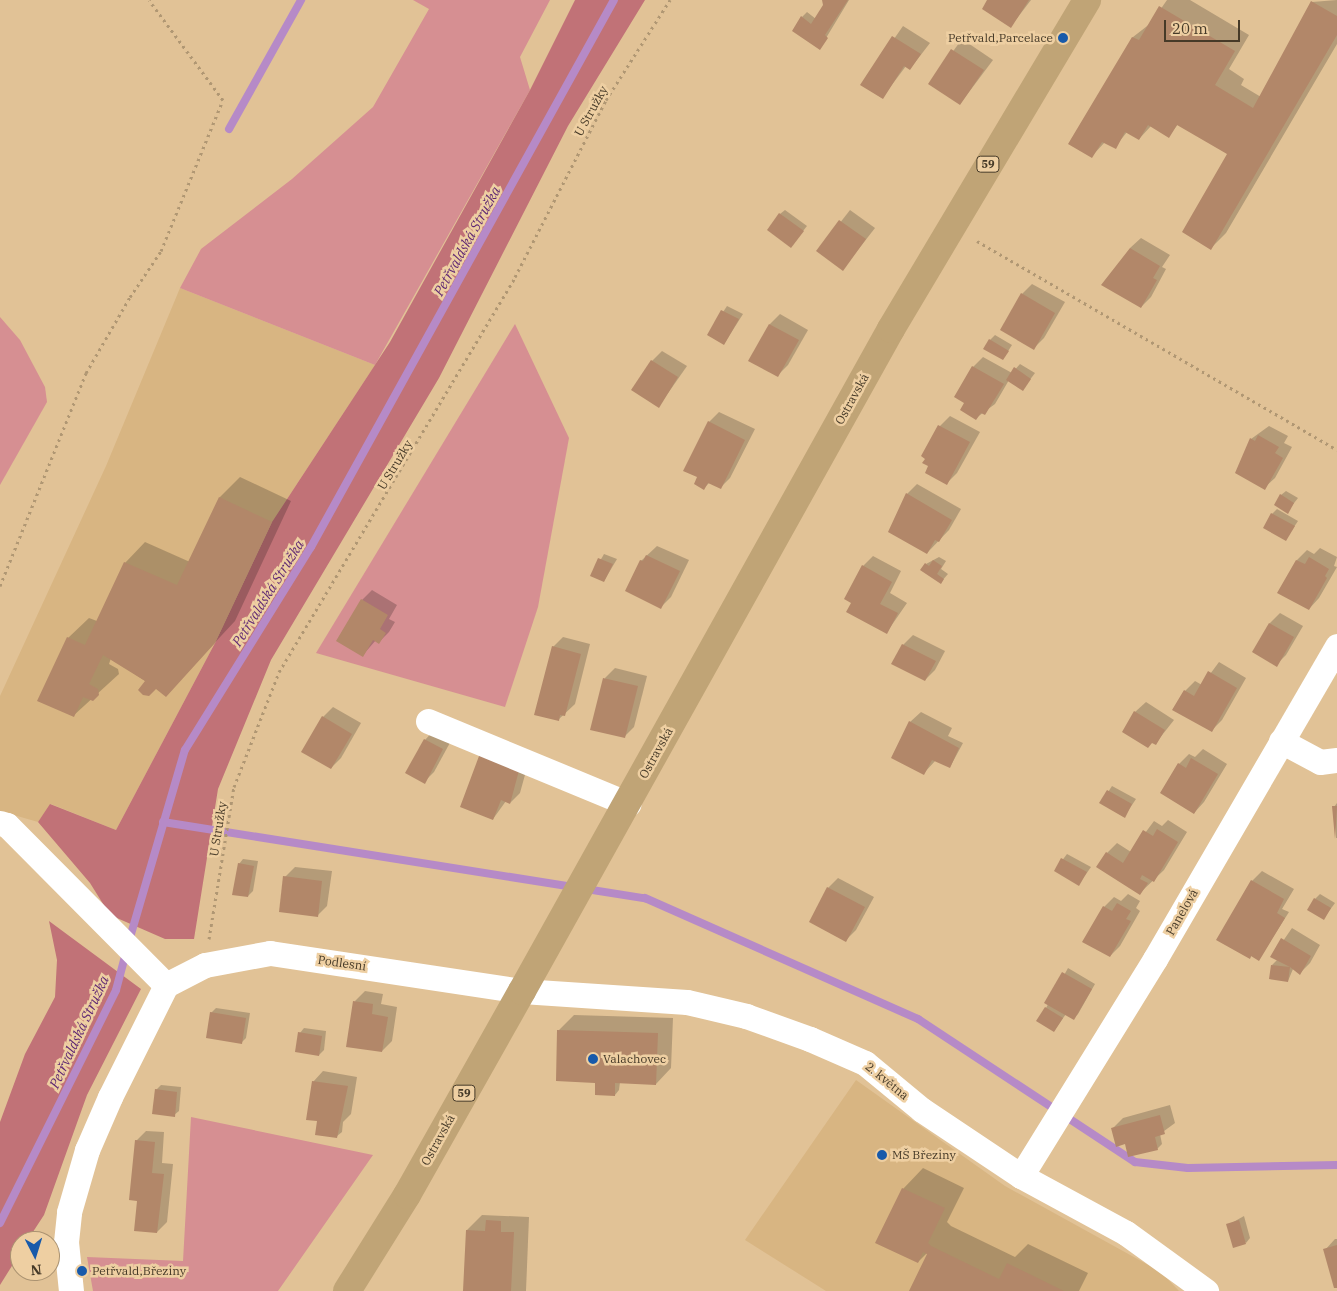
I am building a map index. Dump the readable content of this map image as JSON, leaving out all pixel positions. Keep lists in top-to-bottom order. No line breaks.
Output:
{"streets":{"main road":["59","Ostravská"],"street":["Panelová","Podlesní","2. května"],"path":["U Stružky"]},"crossings":[["U Stružky","Podlesní"],["Ostravská","Podlesní"],["Ostravská","2. května"],["Panelová","2. května"],["Podlesní","2. května"]],"water":["Petřvaldská Stružka"],"places":["Petřvald,Parcelace","Valachovec","MŠ Březiny","Petřvald,Březiny"],"scale_bar":"20 m","north":"bottom"}
